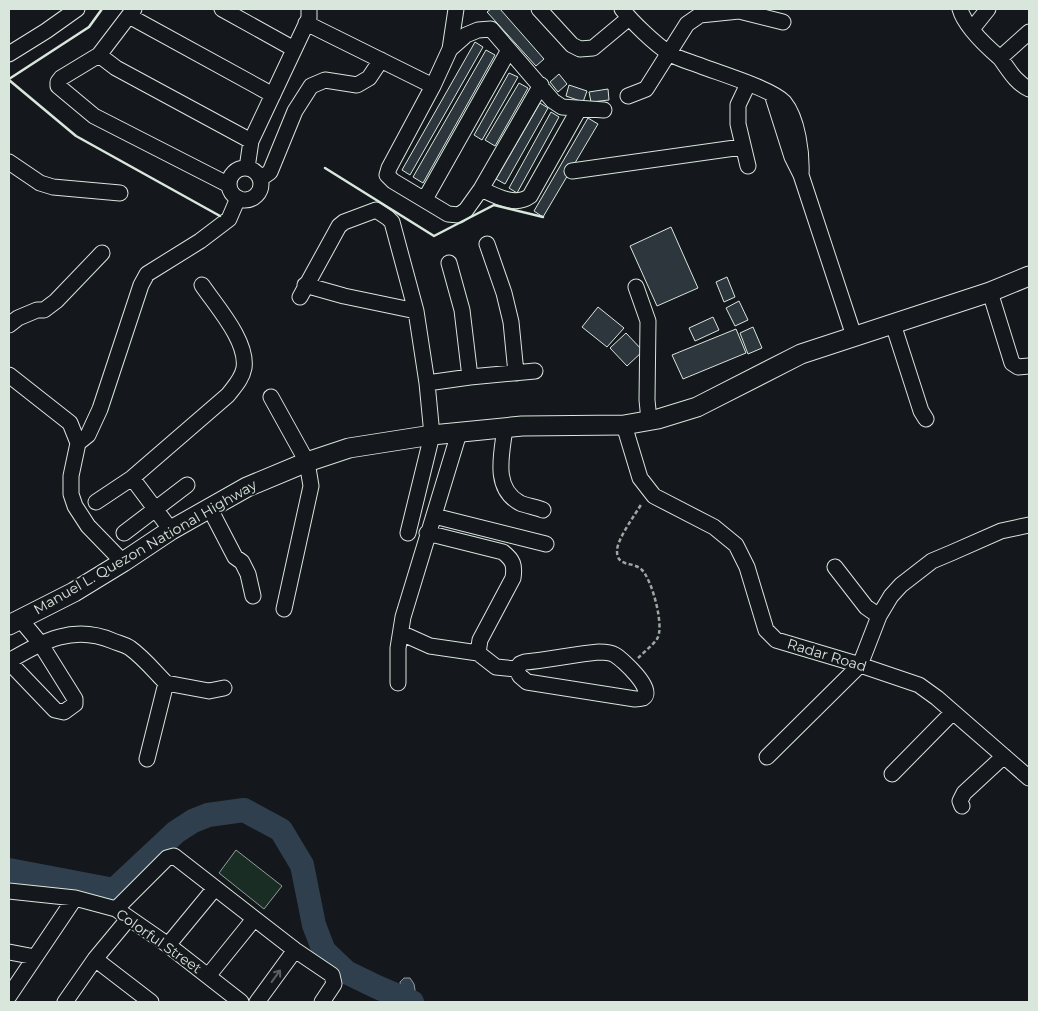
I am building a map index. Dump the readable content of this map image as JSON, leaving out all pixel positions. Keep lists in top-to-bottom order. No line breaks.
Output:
{"streets":{"main road":["Manuel L. Quezon National Highway"],"street":["Radar Road","Colorful Street"]},"crossings":[["Manuel L. Quezon National Highway","Radar Road"]]}
